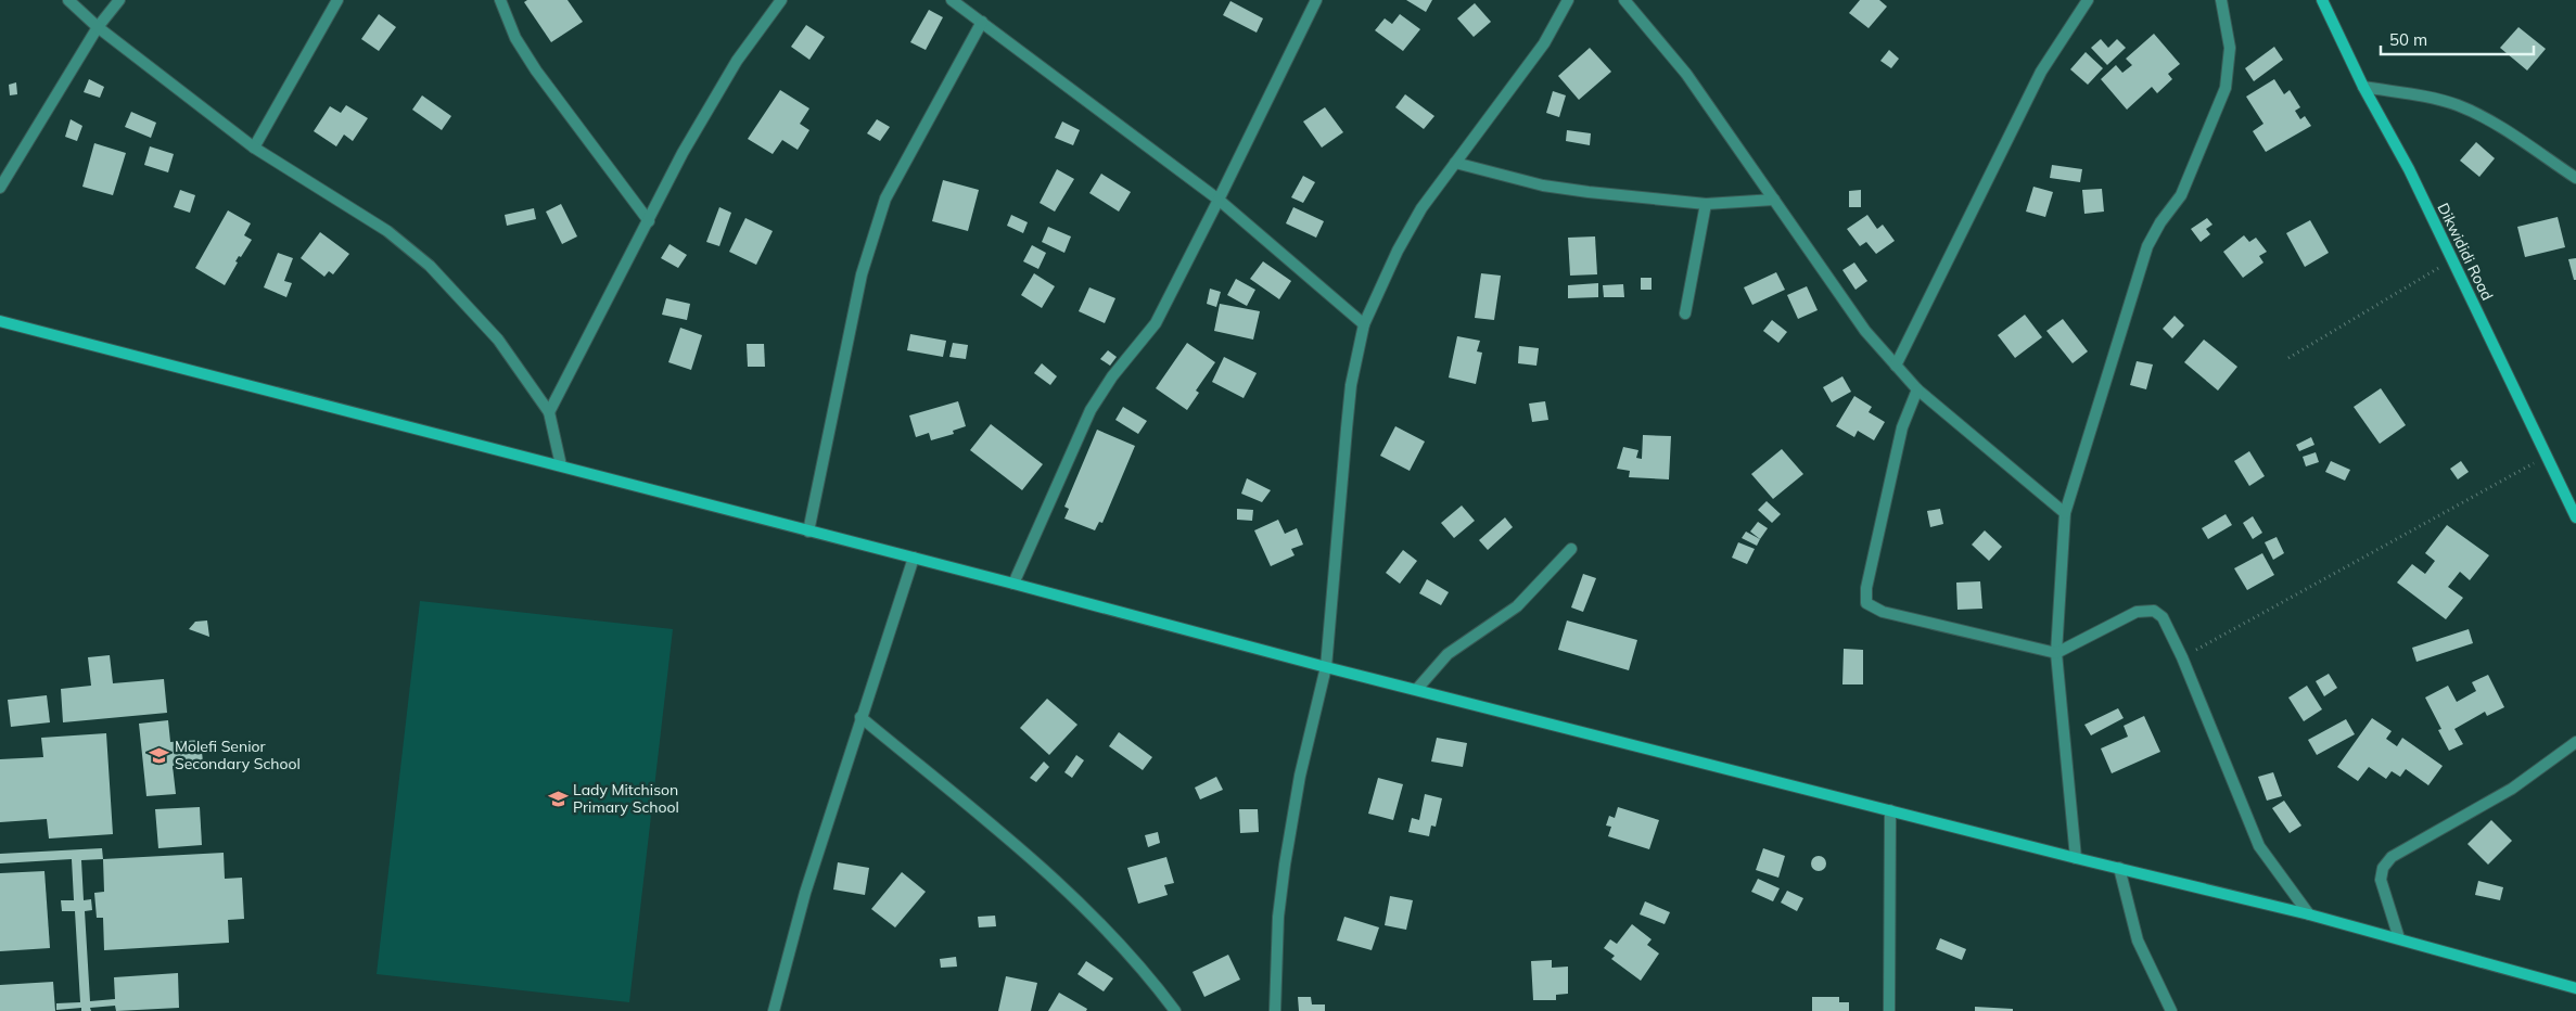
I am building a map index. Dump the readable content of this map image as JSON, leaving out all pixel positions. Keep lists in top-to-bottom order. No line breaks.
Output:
{"streets":{"main road":["Dikwididi Road"]},"places":{"school or university":["Molefi Senior Secondary School","Lady Mitchison Primary School"]},"scale_bar":"50 m"}
